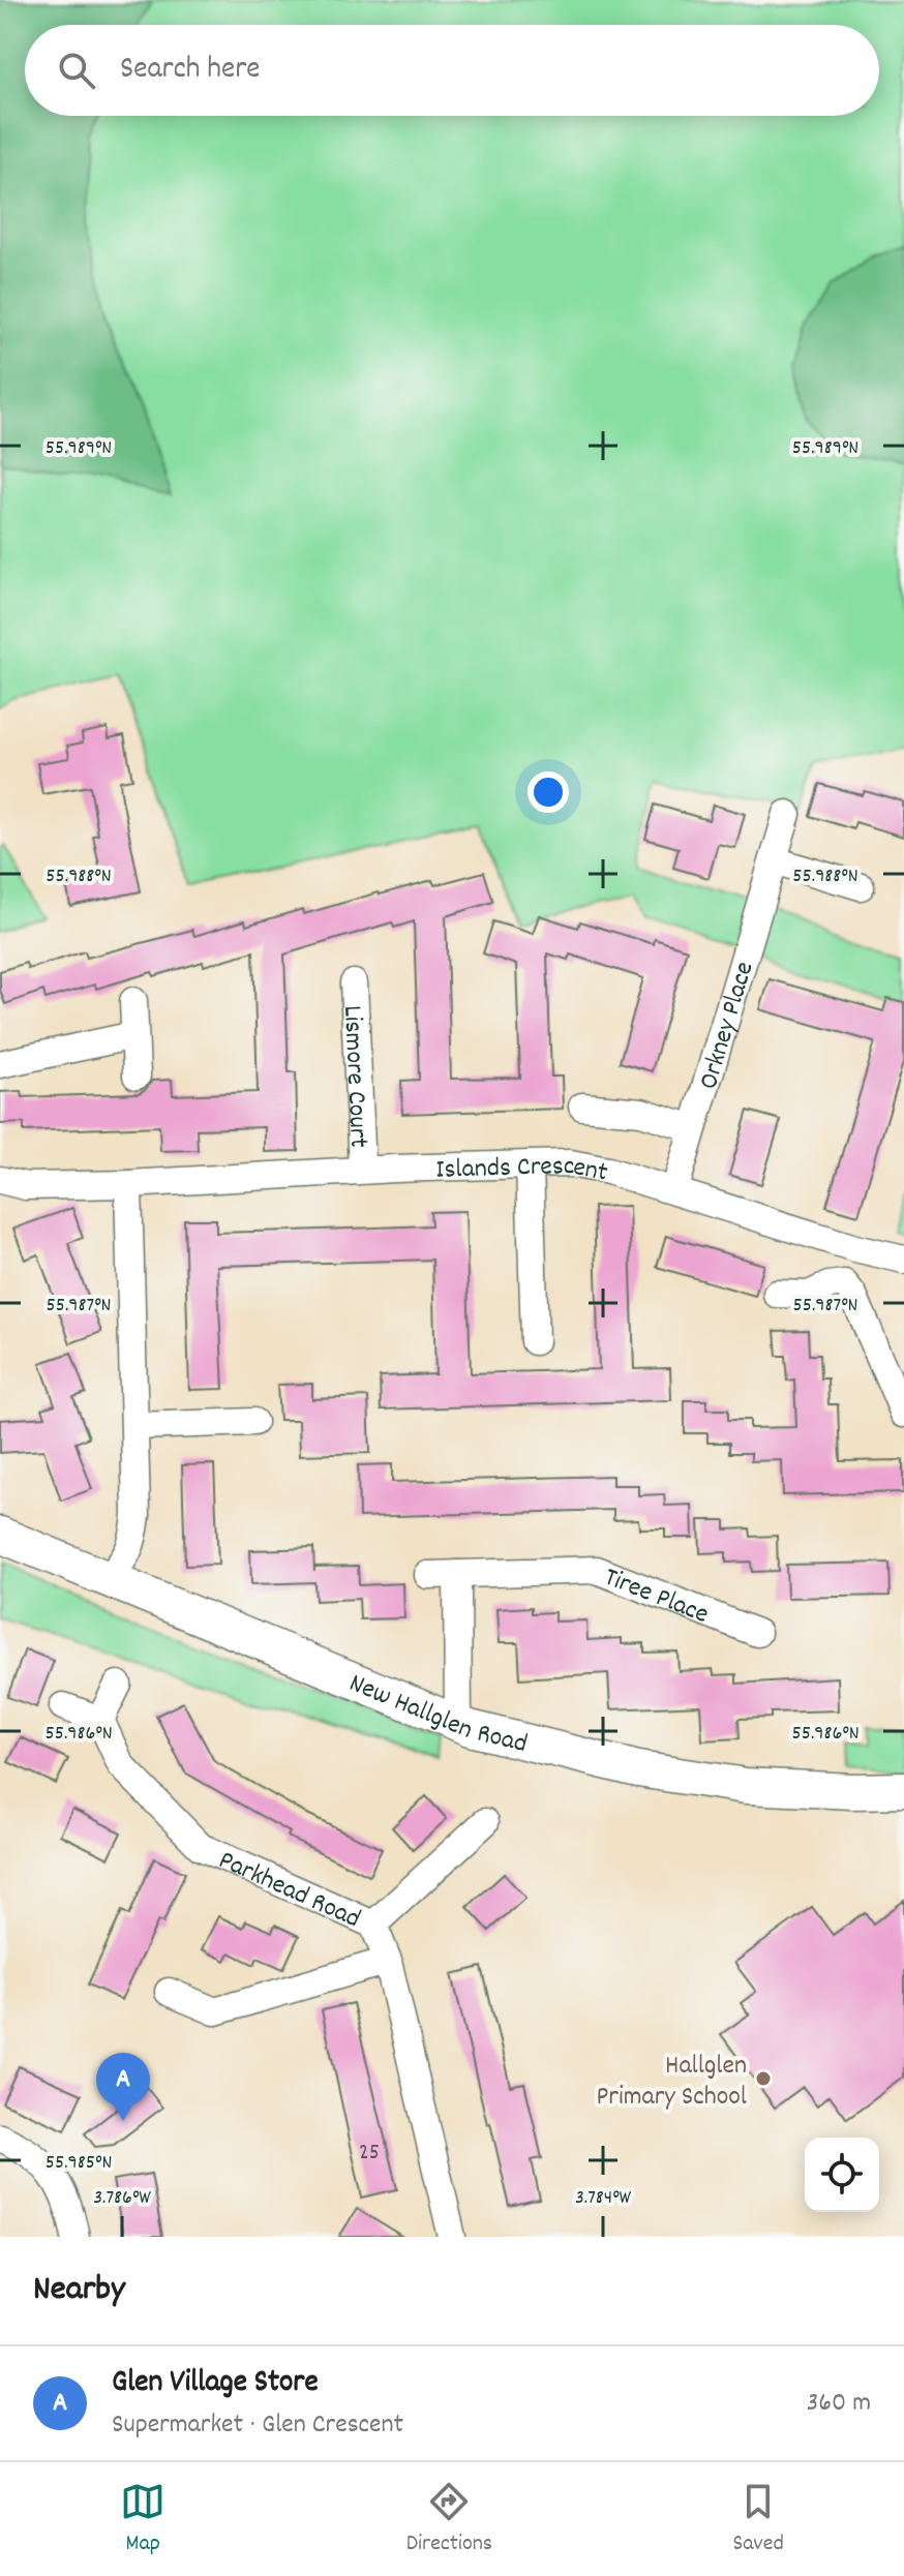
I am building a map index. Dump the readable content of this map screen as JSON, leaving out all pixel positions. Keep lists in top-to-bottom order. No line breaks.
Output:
{"streets":{"street":["Orkney Place","Lismore Court","Islands Crescent","Tiree Place","New Hallglen Road","Parkhead Road"]},"crossings":[["Orkney Place","Islands Crescent"],["Lismore Court","Islands Crescent"]],"places":["Hallglen Primary School"],"house_numbers":["25"],"page":{"search":"Search here","pins":"A","heading":"Nearby","list":[{"mark":"A","name":"Glen Village Store","note":"Supermarket · Glen Crescent","value":"360 m"}],"nav":["Map","Directions","Saved"]},"coordinates":["55.989°N","55.988°N","55.987°N","55.986°N","55.985°N","3.786°W","3.784°W"]}
